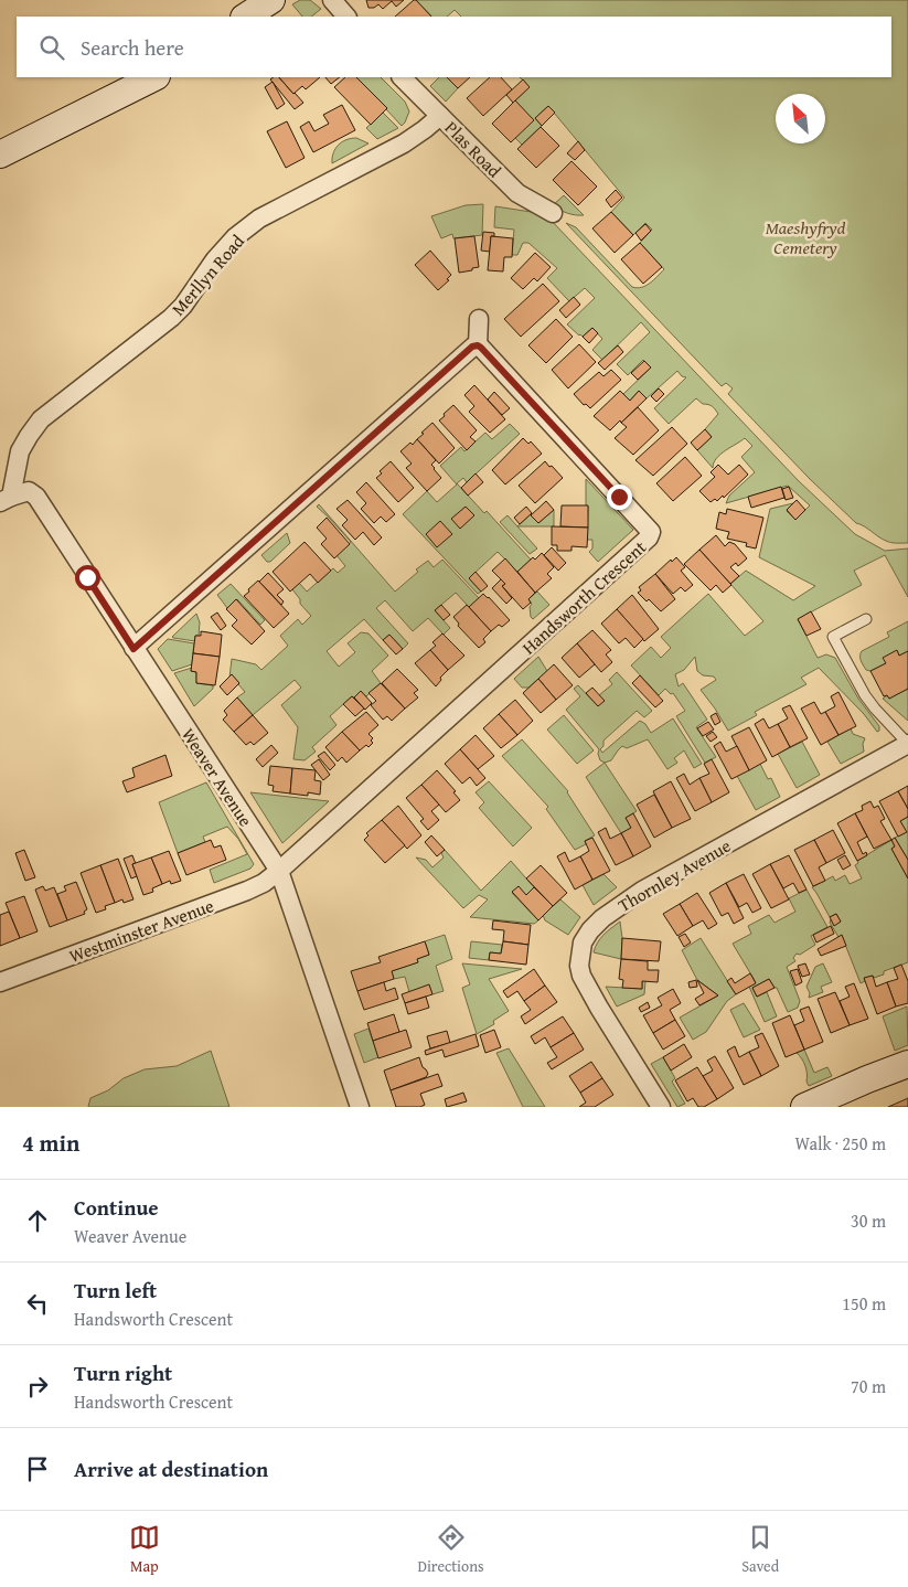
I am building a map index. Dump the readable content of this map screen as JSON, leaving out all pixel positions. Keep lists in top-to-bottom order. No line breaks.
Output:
{"streets":{"street":["Plas Road","Merllyn Road","Handsworth Crescent","Weaver Avenue","Thornley Avenue","Westminster Avenue"]},"crossings":[["Plas Road","Merllyn Road"],["Merllyn Road","Weaver Avenue"],["Handsworth Crescent","Weaver Avenue"],["Handsworth Crescent","Westminster Avenue"],["Weaver Avenue","Westminster Avenue"]],"parks":["Maeshyfryd Cemetery"],"north":"top left","page":{"search":"Search here","heading":["4 min","Walk · 250 m"],"list":[["Continue","Weaver Avenue","30 m"],["Turn left","Handsworth Crescent","150 m"],["Turn right","Handsworth Crescent","70 m"],"Arrive at destination"],"nav":["Map","Directions","Saved"]}}
